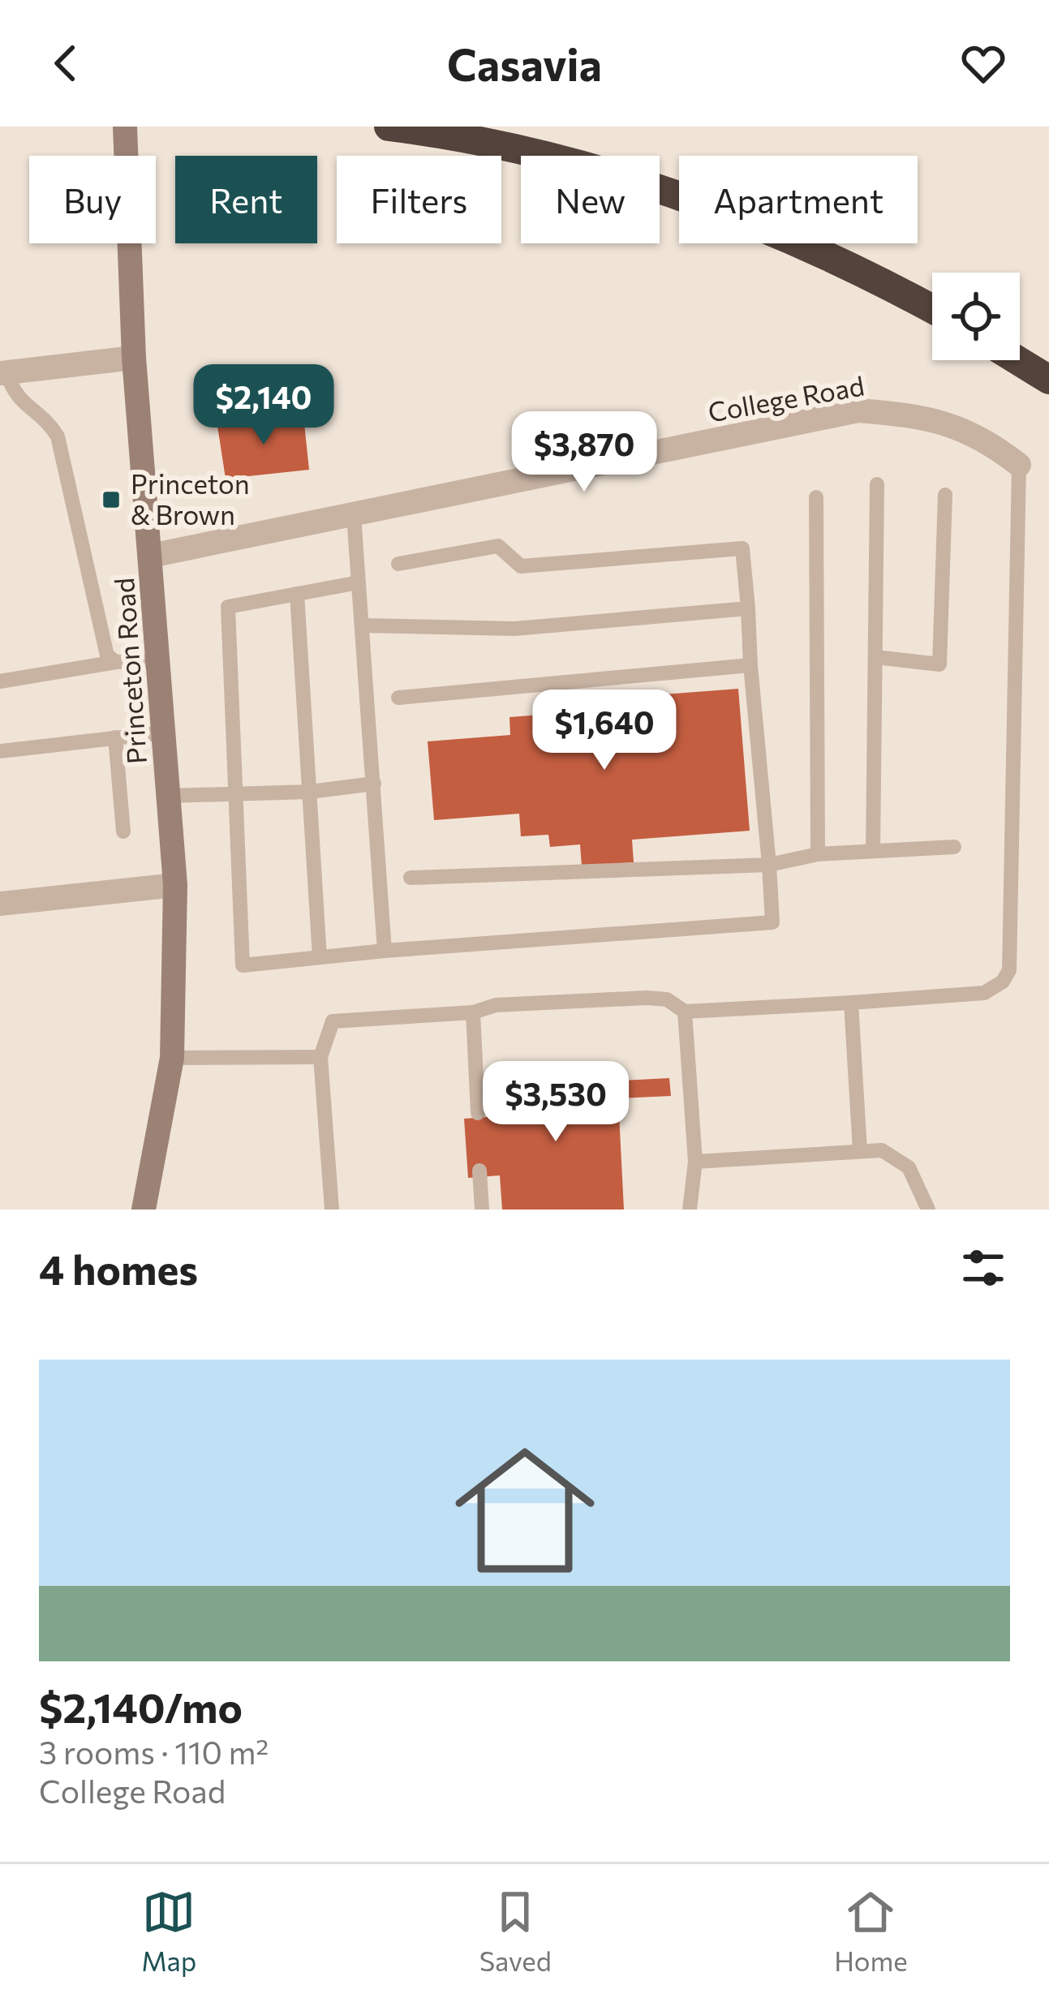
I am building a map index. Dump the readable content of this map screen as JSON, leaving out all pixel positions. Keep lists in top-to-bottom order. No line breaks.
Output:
{"streets":{"street":["College Road","Princeton Road"]},"crossings":[["College Road","Princeton Road"]],"places":{"transit":["Princeton & Brown"]},"page":{"header":"Casavia","chip":["Buy","Rent","Filters","New","Apartment"],"price":["$2,140","$3,870","$1,640","$3,530"],"heading":"4 homes","list":[{"name":"$2,140/mo","note":"3 rooms · 110 m² · College Road"}],"tabs":["Map","Saved","Home"]}}
